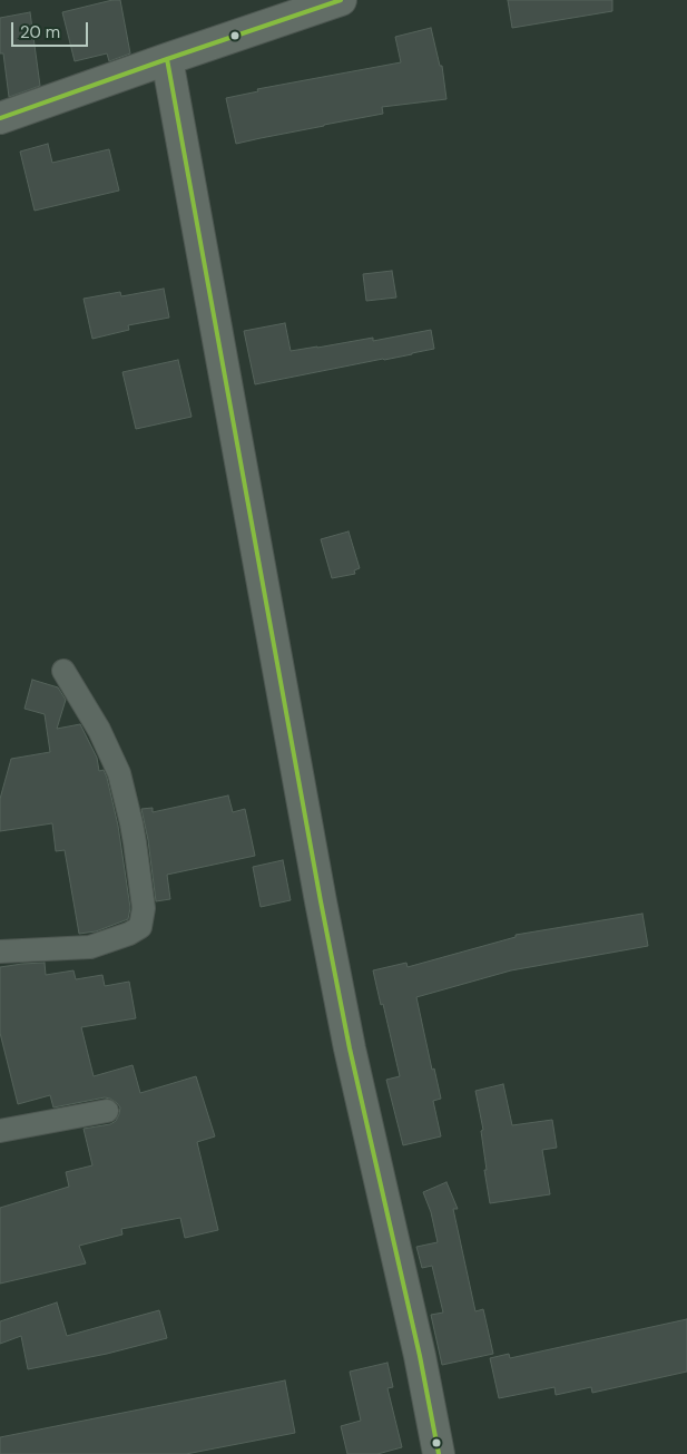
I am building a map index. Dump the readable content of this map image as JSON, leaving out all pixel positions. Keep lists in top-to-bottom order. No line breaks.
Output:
{"scale_bar":"20 m"}
